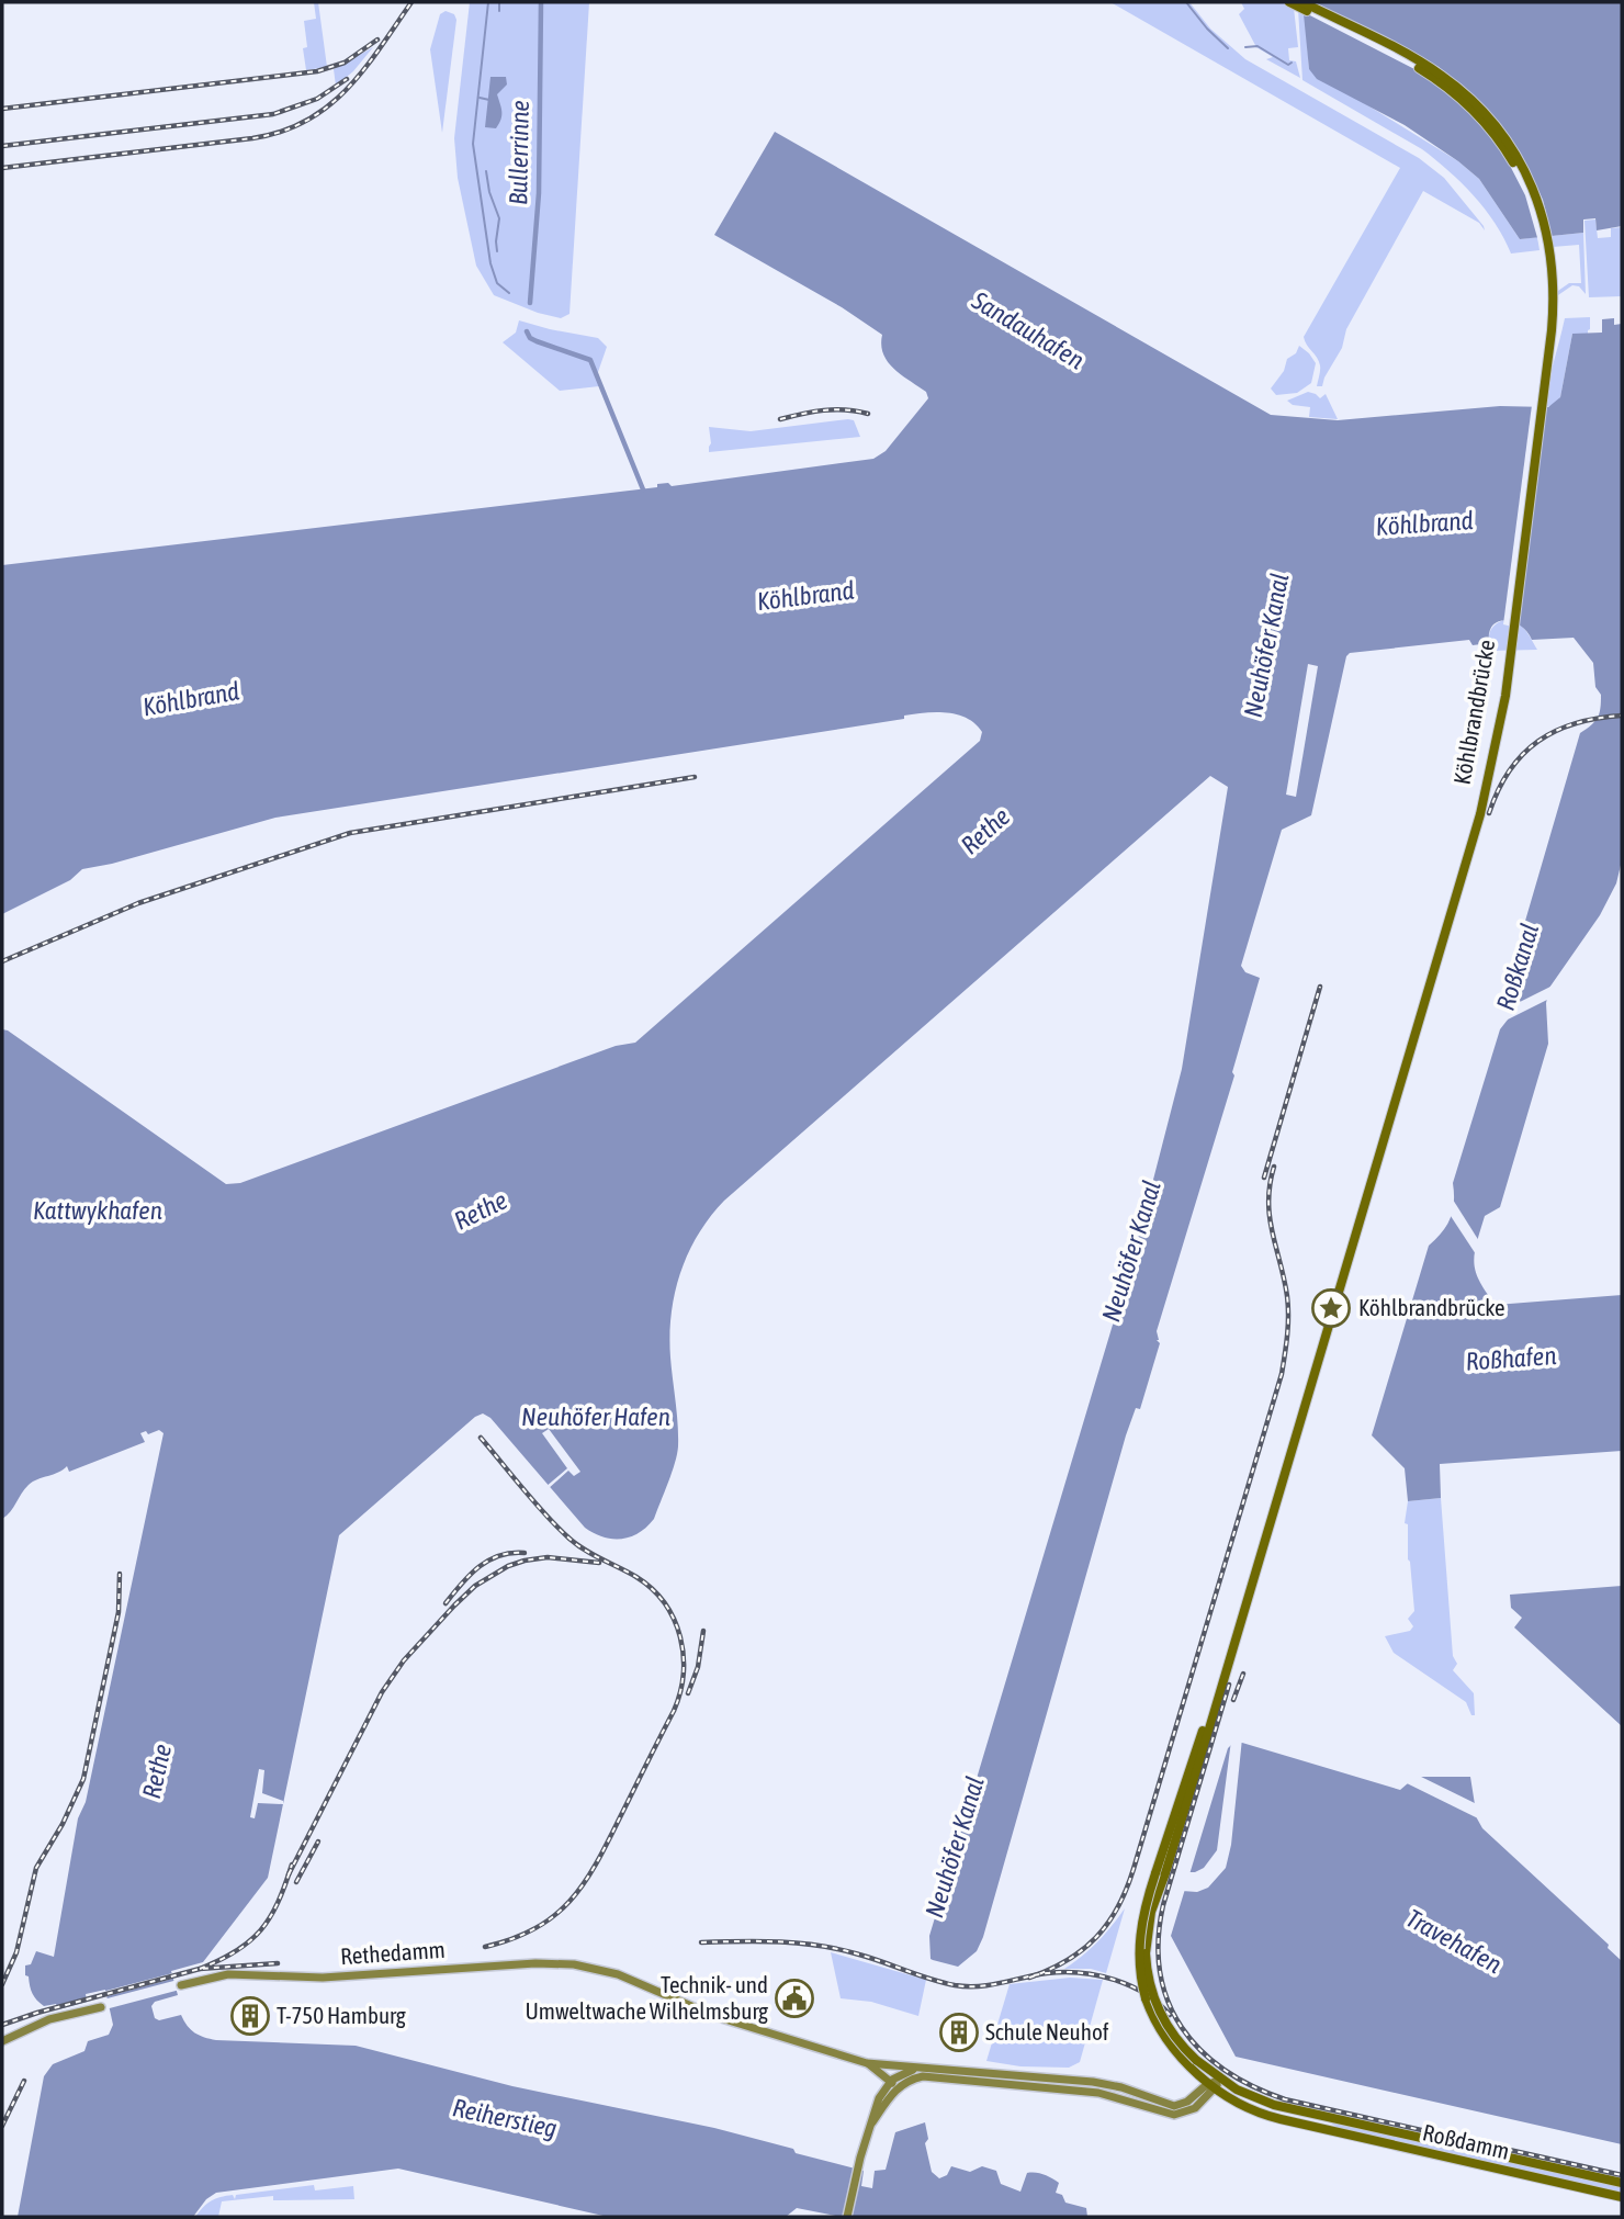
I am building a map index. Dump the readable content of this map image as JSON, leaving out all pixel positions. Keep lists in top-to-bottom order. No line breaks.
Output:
{"streets":{"main road":["Köhlbrandbrücke","Rethedamm","Roßdamm"]},"crossings":[["Köhlbrandbrücke","Roßdamm"]],"water":["Bullerrinne","Sandauhafen","Köhlbrand","Neuhöfer Kanal","Rethe","Roßkanal","Kattwykhafen","Roßhafen","Neuhöfer Hafen","Travehafen","Reiherstieg"],"places":{"place":["Köhlbrandbrücke"],"public building":["Technik- und Umweltwache Wilhelmsburg"],"building":["T-750 Hamburg","Schule Neuhof"]}}
